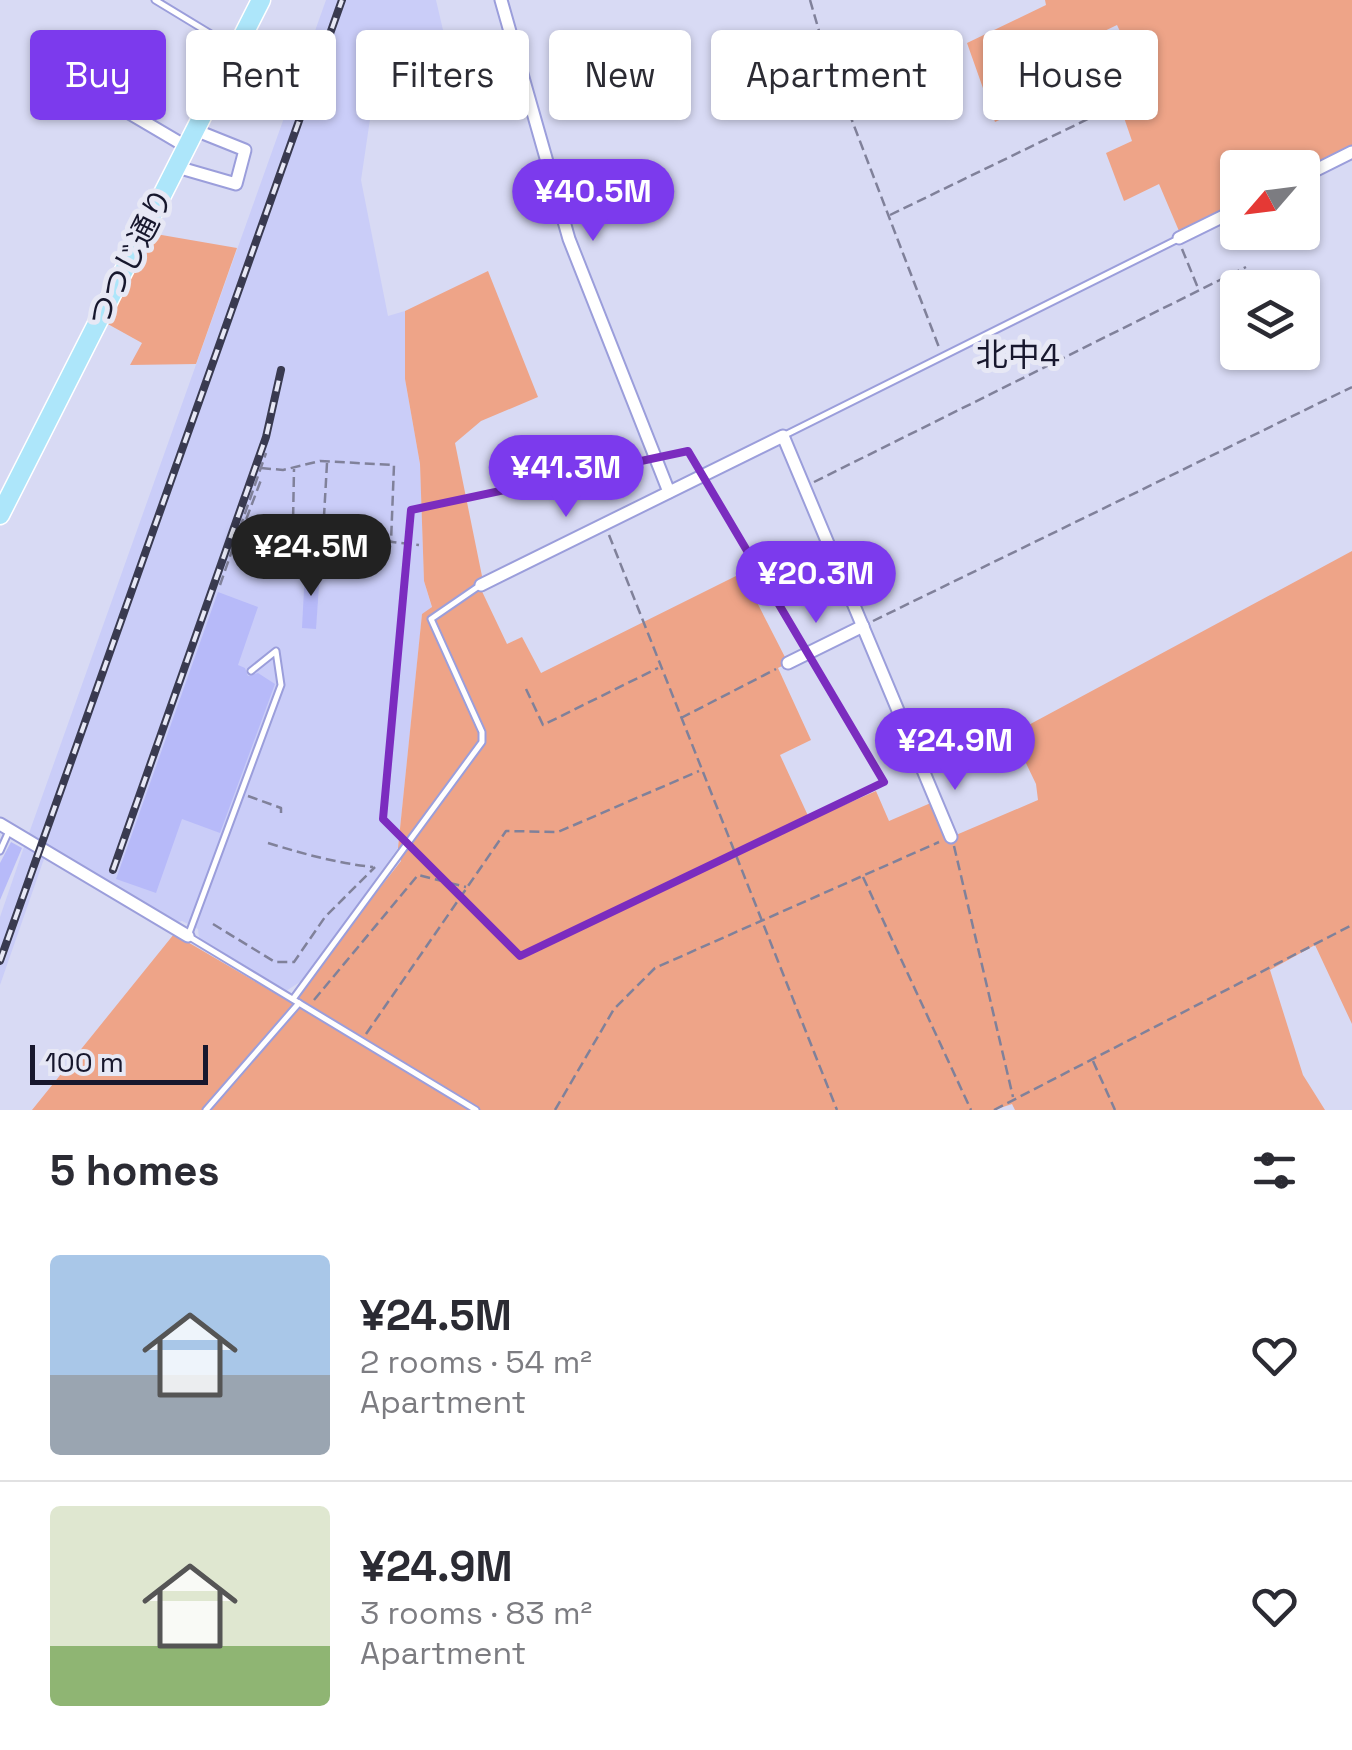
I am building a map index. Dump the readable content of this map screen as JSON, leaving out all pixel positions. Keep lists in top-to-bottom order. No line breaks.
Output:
{"streets":{"main road":["つつじ通り"]},"districts":["北中4"],"scale_bar":"100 m","north":"bottom left","page":{"chip":["Buy","Rent","Filters","New","Apartment","House"],"price":["¥40.5M","¥41.3M","¥24.5M","¥20.3M","¥24.9M"],"scale":"100 m","heading":"5 homes","list":[{"name":"¥24.5M","note":"2 rooms · 54 m² · Apartment"},{"name":"¥24.9M","note":"3 rooms · 83 m² · Apartment"}]}}
